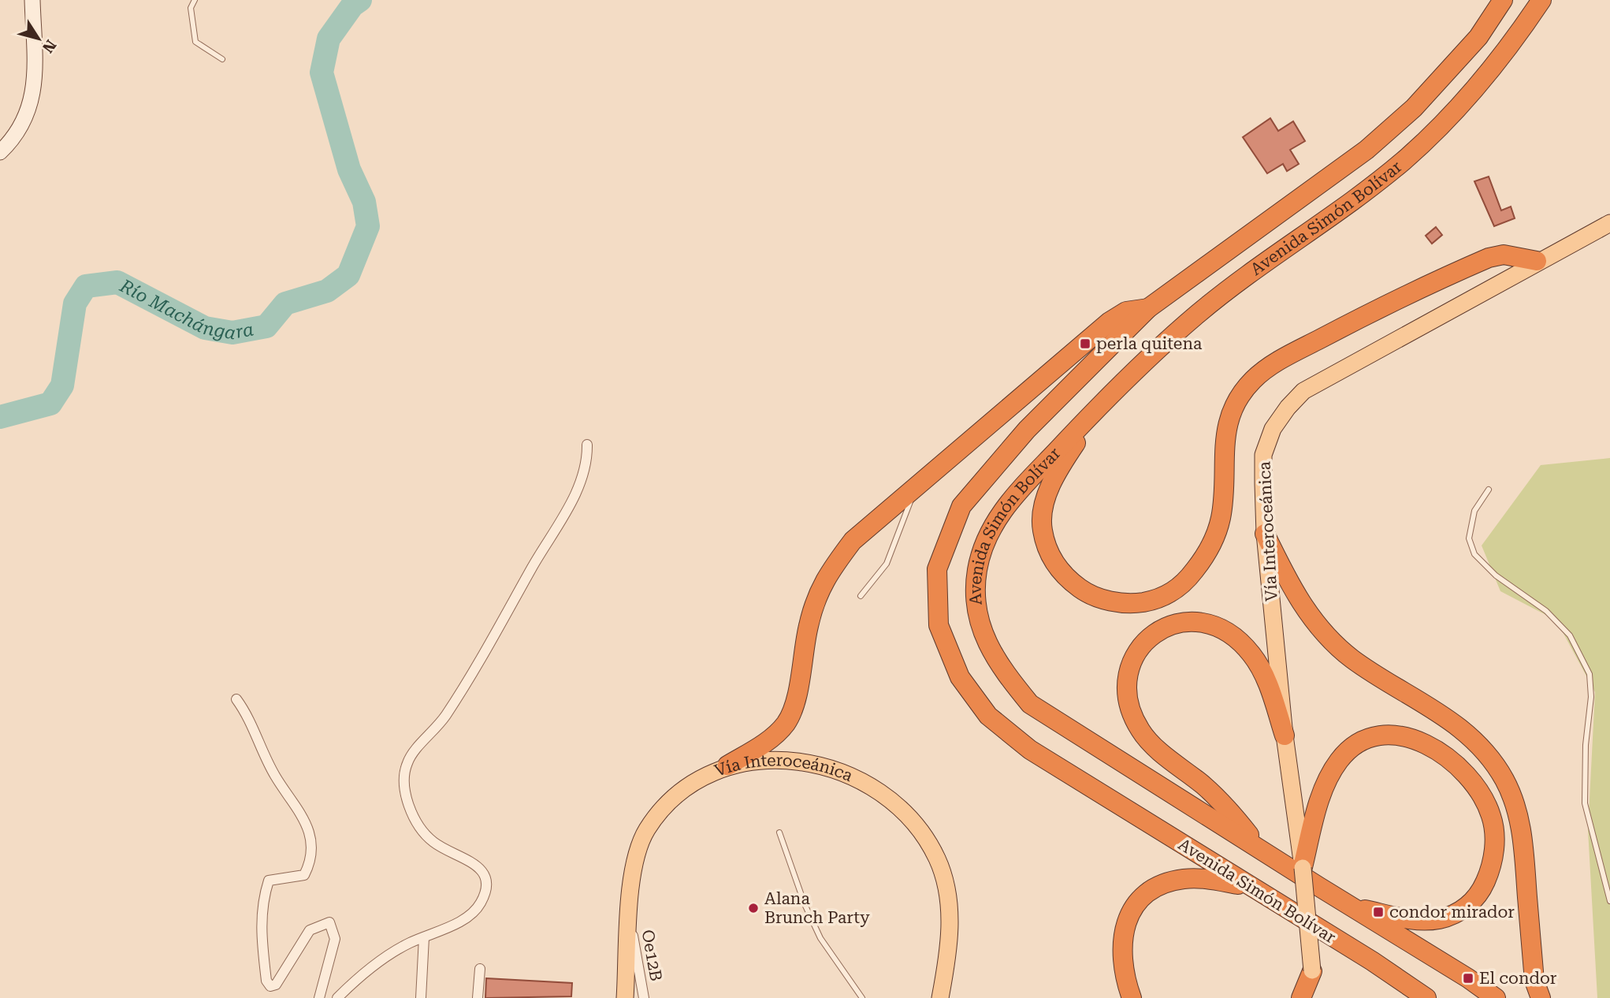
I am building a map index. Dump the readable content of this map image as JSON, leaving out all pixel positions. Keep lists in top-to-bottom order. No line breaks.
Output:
{"streets":{"highway":["Avenida Simón Bolívar"],"main road":["Vía Interoceánica"],"street":["Oe12B"]},"crossings":[["Vía Interoceánica","Oe12B"]],"water":["Río Machángara"],"places":{"transit":["perla quitena","condor mirador","El condor"],"other":["Alana Brunch Party"]},"north":"bottom right"}
